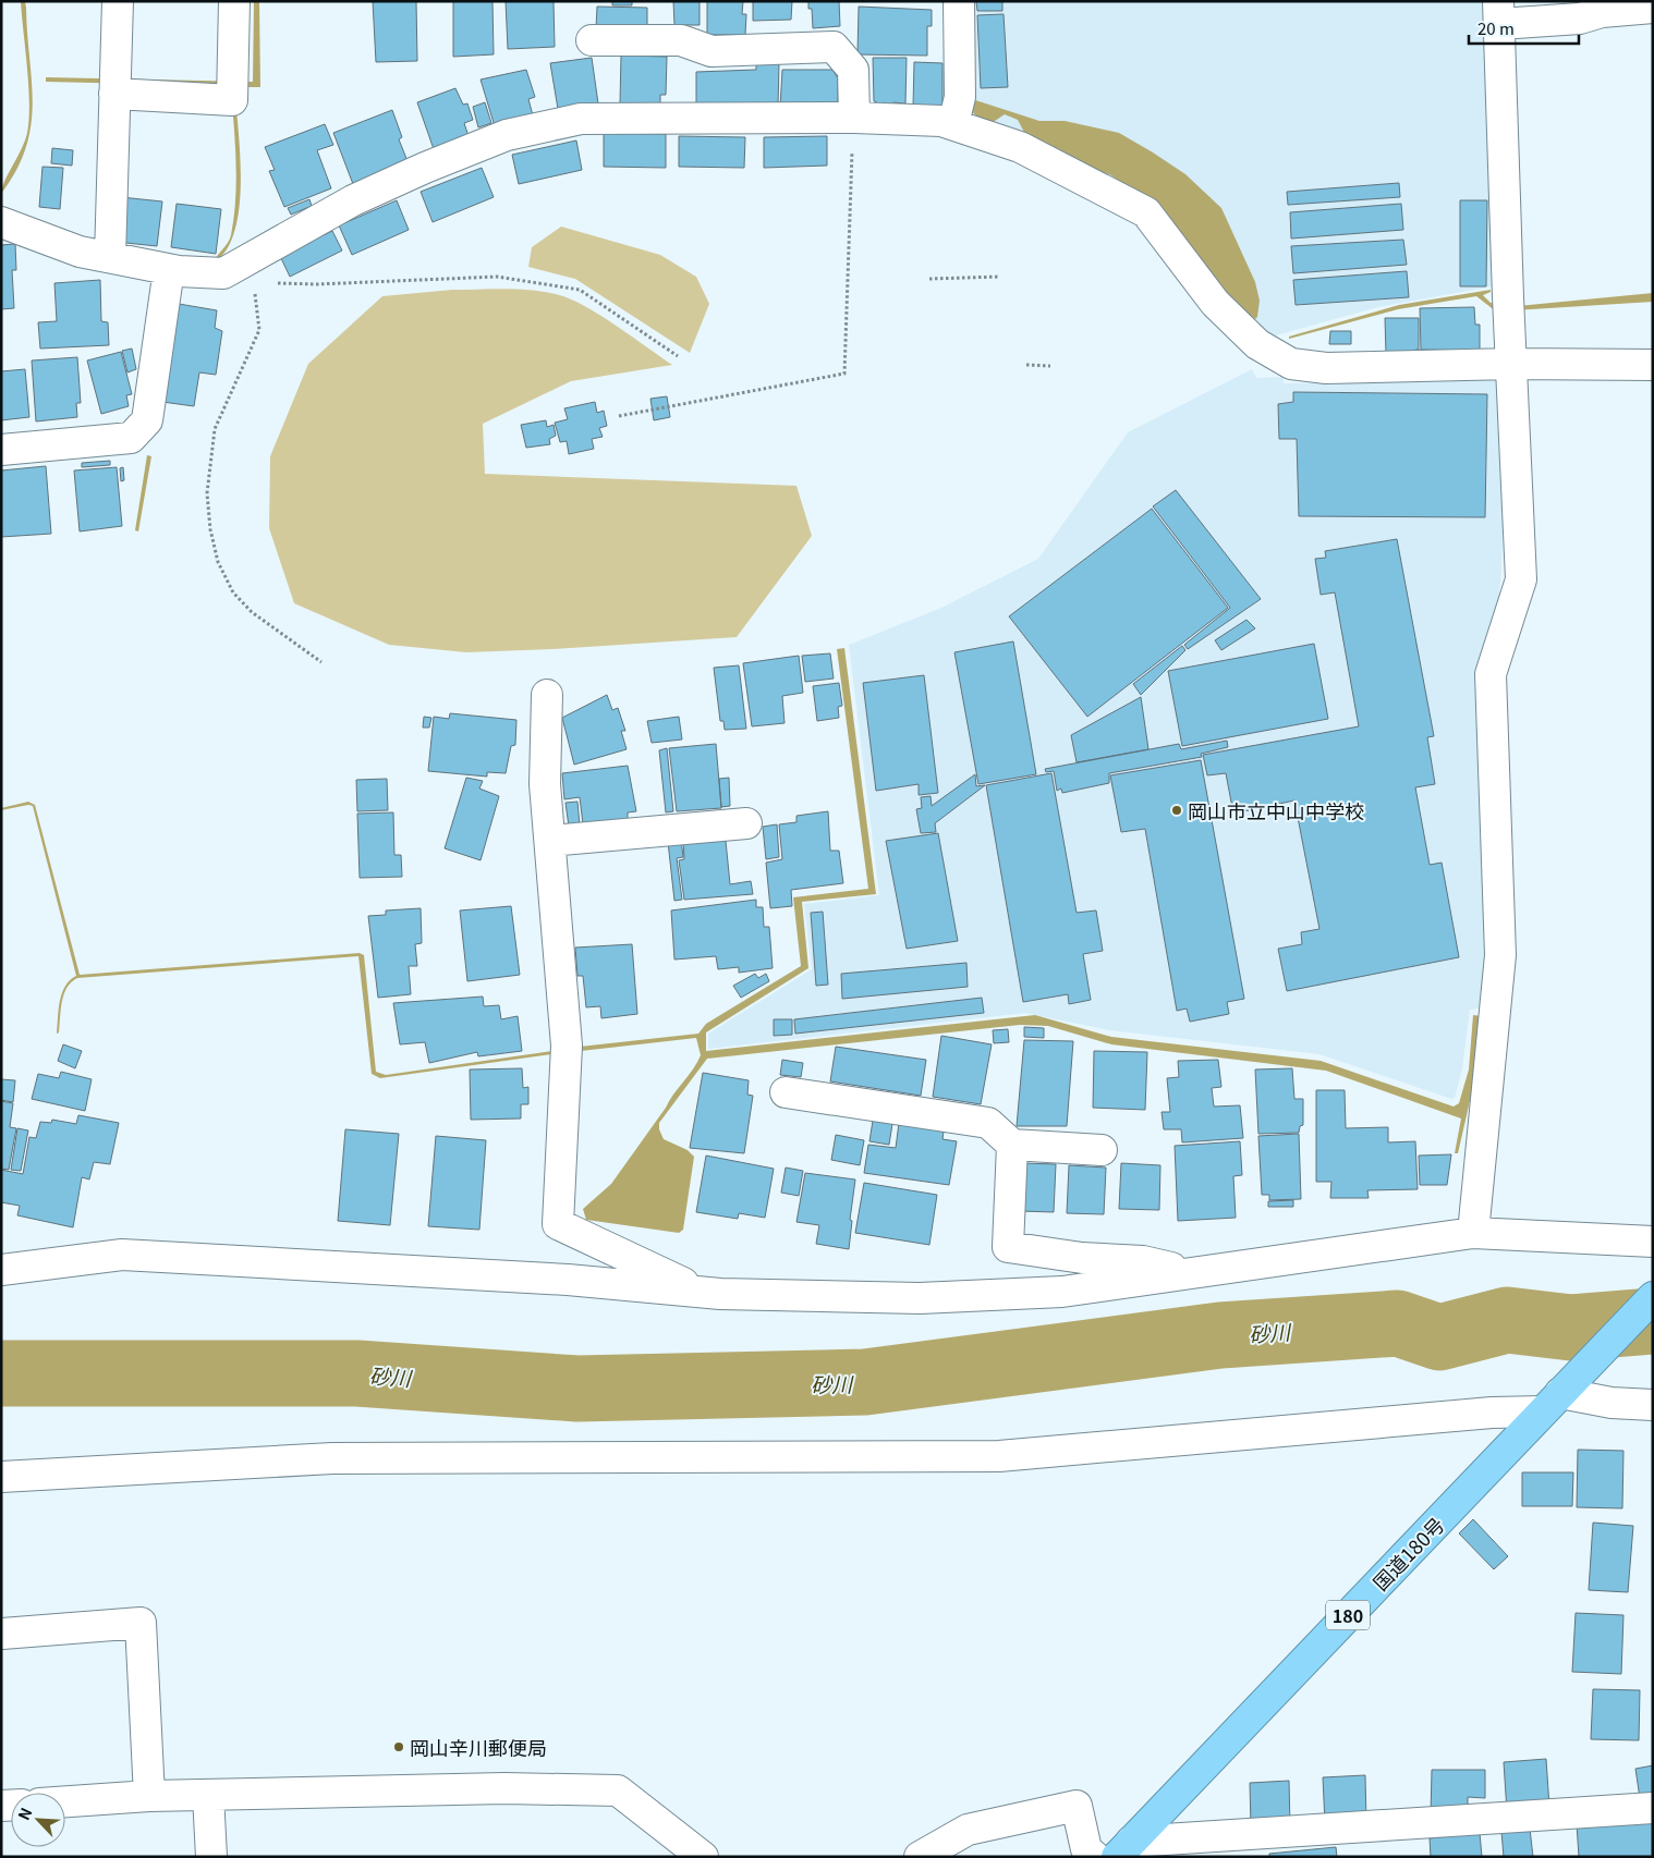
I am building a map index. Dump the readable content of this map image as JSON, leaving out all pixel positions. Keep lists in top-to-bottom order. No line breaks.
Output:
{"streets":{"highway":["国道180号","180"]},"water":["砂川"],"places":["岡山市立中山中学校","岡山辛川郵便局"],"scale_bar":"20 m","north":"top left"}
